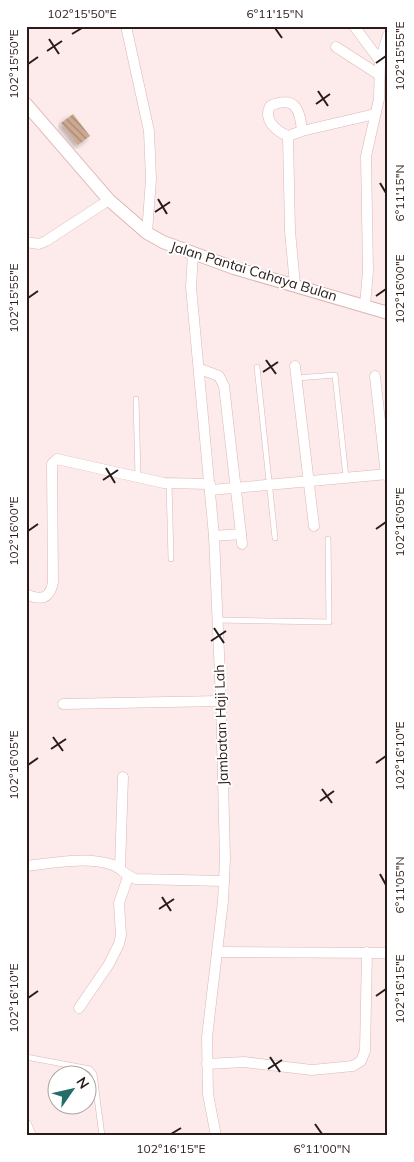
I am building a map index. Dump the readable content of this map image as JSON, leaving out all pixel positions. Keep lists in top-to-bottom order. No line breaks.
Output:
{"streets":{"street":["Jalan Pantai Cahaya Bulan","Jambatan Haji Lah"]},"crossings":[["Jalan Pantai Cahaya Bulan","Jambatan Haji Lah"]],"north":"top right","coordinates":["102°15'50\"E","6°11'15\"N","102°15'55\"E","102°16'00\"E","102°16'05\"E","102°16'10\"E","6°11'05\"N","102°16'15\"E","6°11'00\"N"]}
